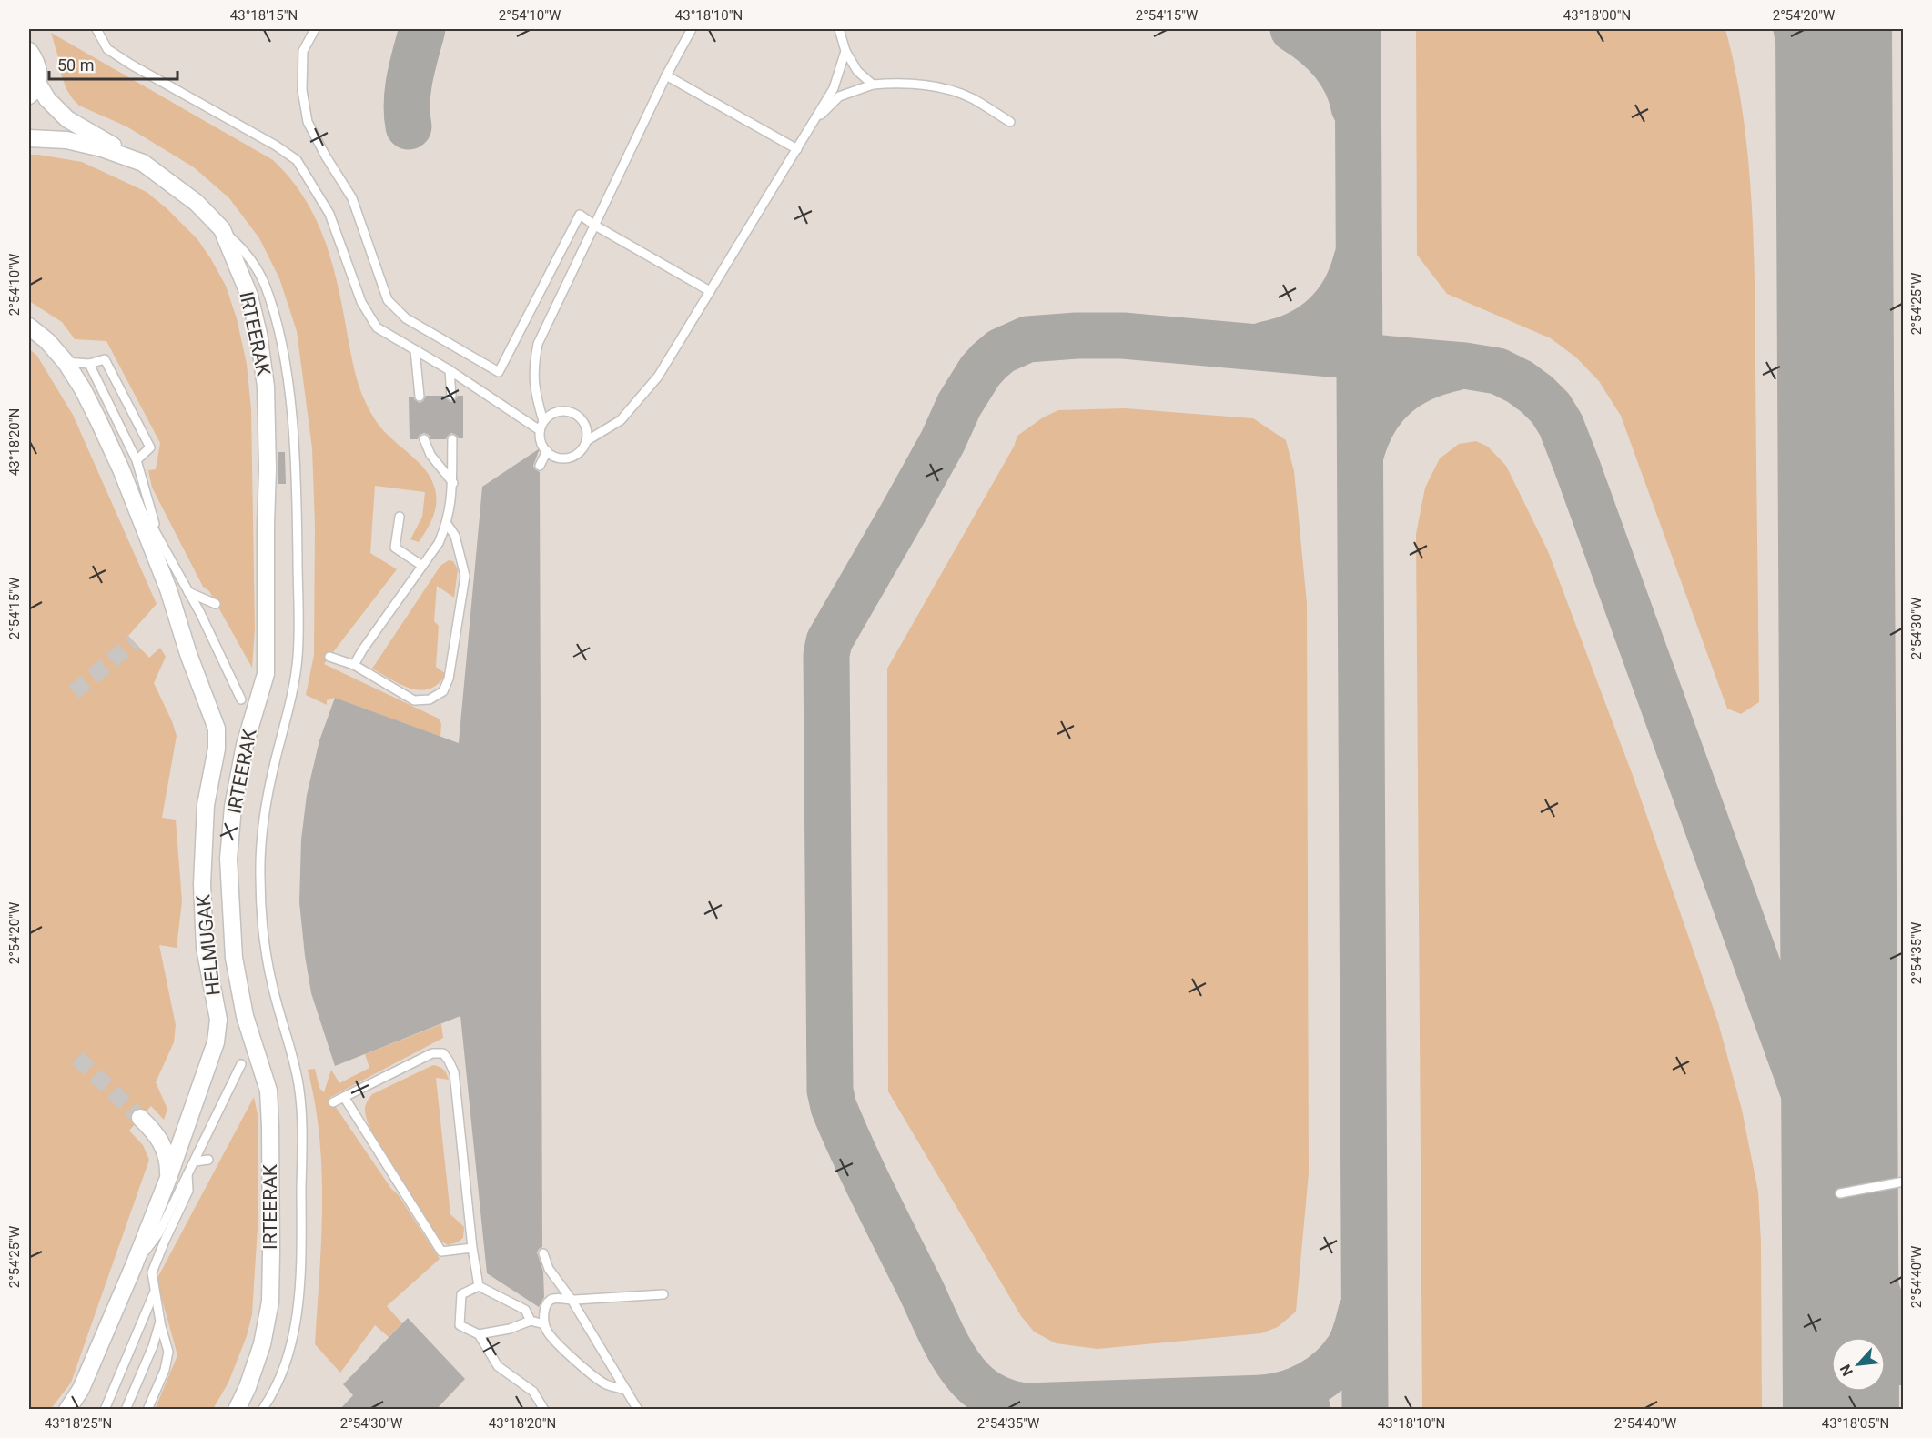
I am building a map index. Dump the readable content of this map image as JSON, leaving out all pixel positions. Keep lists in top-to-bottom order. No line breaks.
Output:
{"streets":{"street":["IRTEERAK","HELMUGAK"]},"scale_bar":"50 m","north":"bottom left","coordinates":["43°18'15\"N","2°54'10\"W","43°18'10\"N","2°54'15\"W","43°18'00\"N","2°54'20\"W","2°54'25\"W","43°18'20\"N","2°54'30\"W","2°54'35\"W","2°54'40\"W","43°18'25\"N","43°18'05\"N"]}
